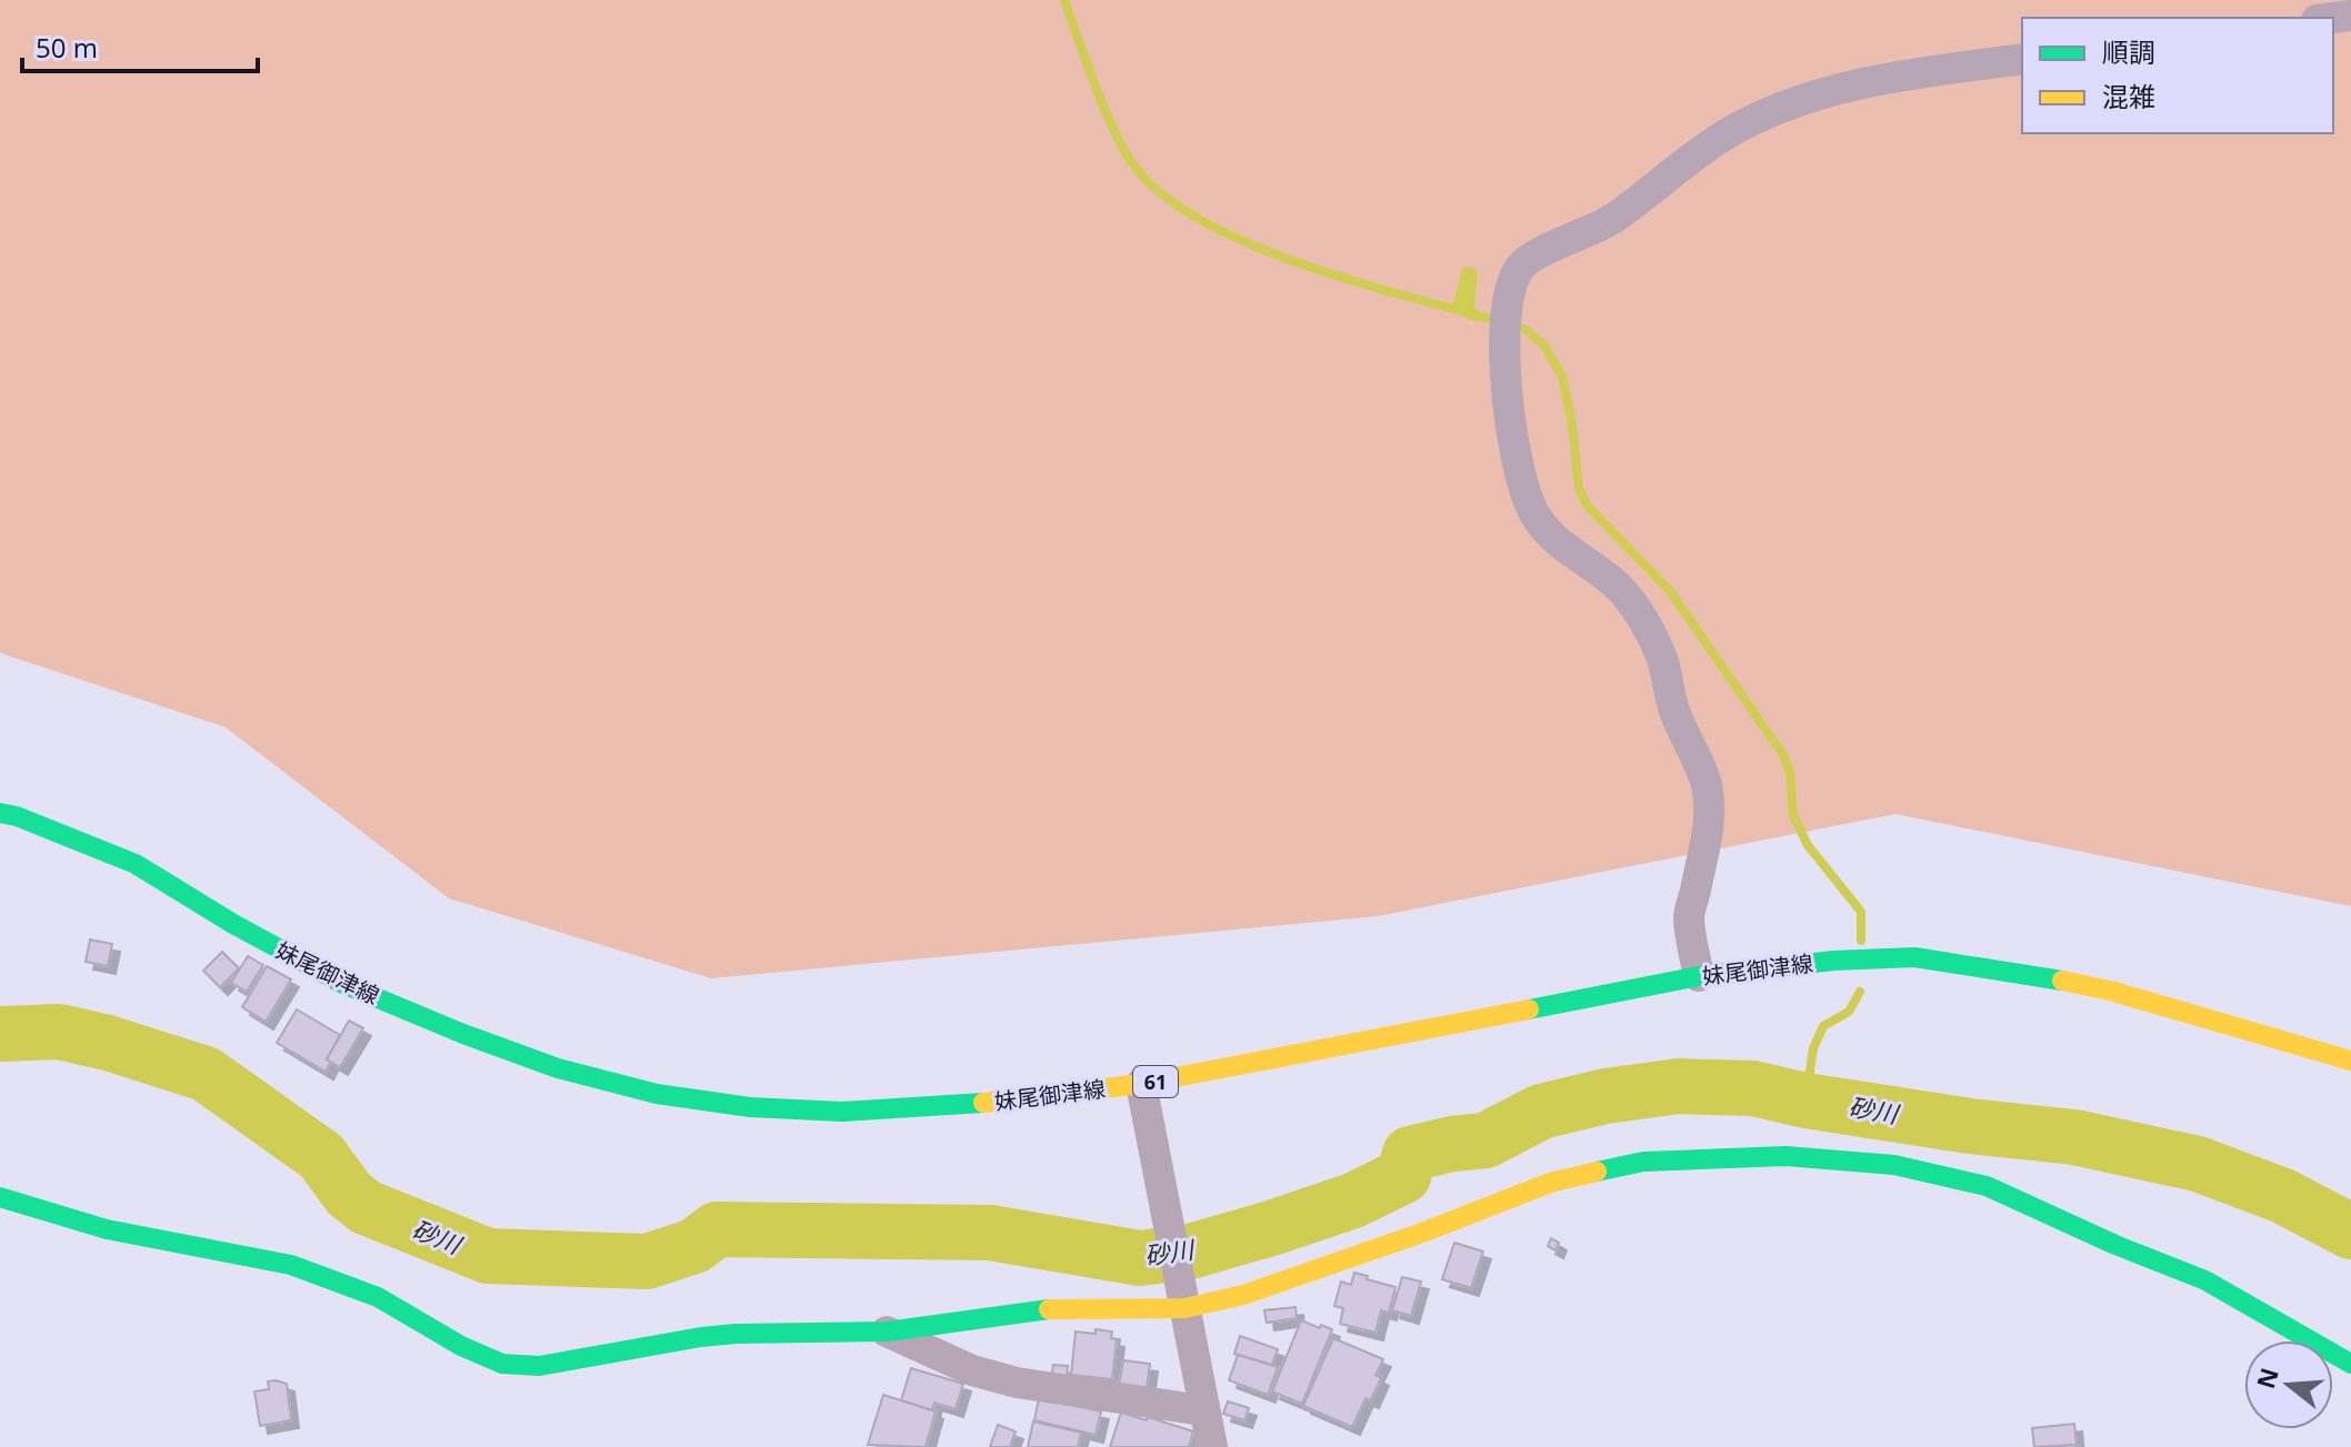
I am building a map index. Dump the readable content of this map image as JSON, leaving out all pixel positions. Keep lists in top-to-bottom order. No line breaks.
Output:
{"streets":{"street":["妹尾御津線","61"]},"water":["砂川"],"legend":["順調","混雑"],"scale_bar":"50 m","north":"left"}
